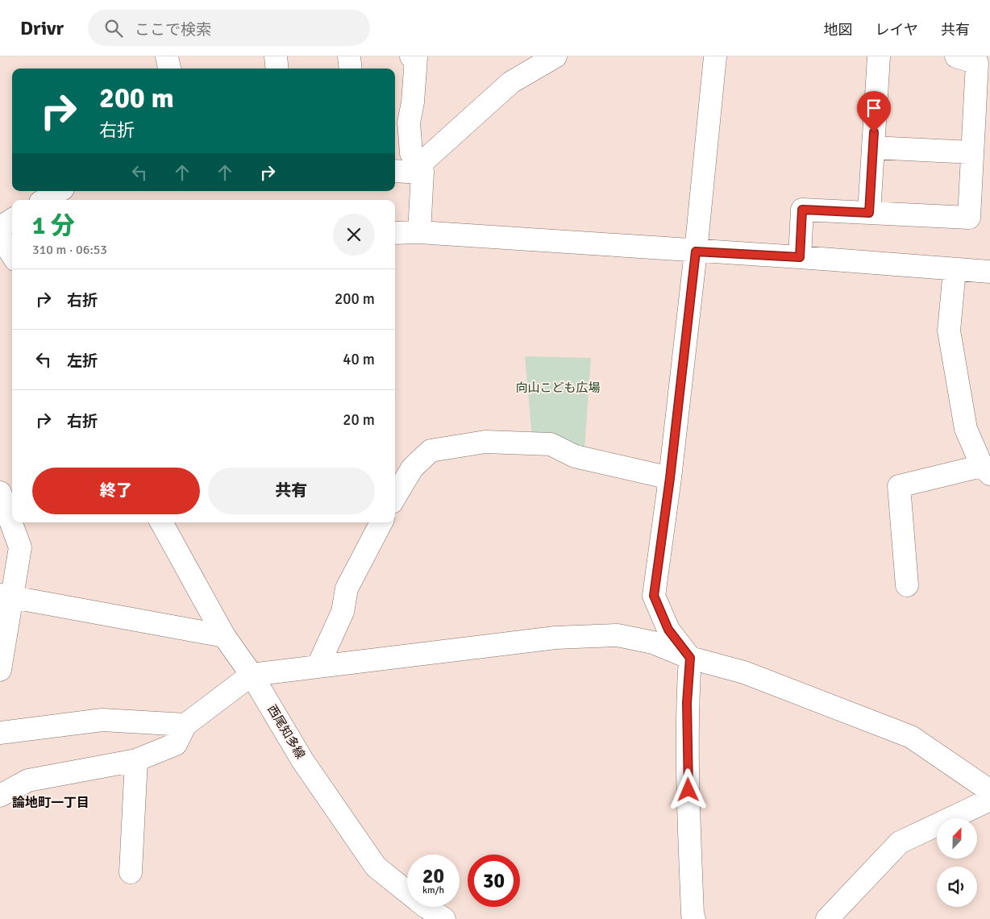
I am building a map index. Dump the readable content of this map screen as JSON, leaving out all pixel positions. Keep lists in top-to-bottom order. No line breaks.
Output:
{"streets":{"street":["西尾知多線"]},"districts":["論地町一丁目"],"parks":["向山こども広場"],"north":"top","page":{"header":"Drivr","search":"ここで検索","nav":["地図","レイヤ","共有"],"turn":["200 m","右折"],"heading":["1 分","310 m · 06:53"],"list":[{"name":"右折","value":"200 m"},{"name":"左折","value":"40 m"},{"name":"右折","value":"20 m"}],"buttons":["終了","共有"],"speed":"20 km/h","limit":"30"}}
